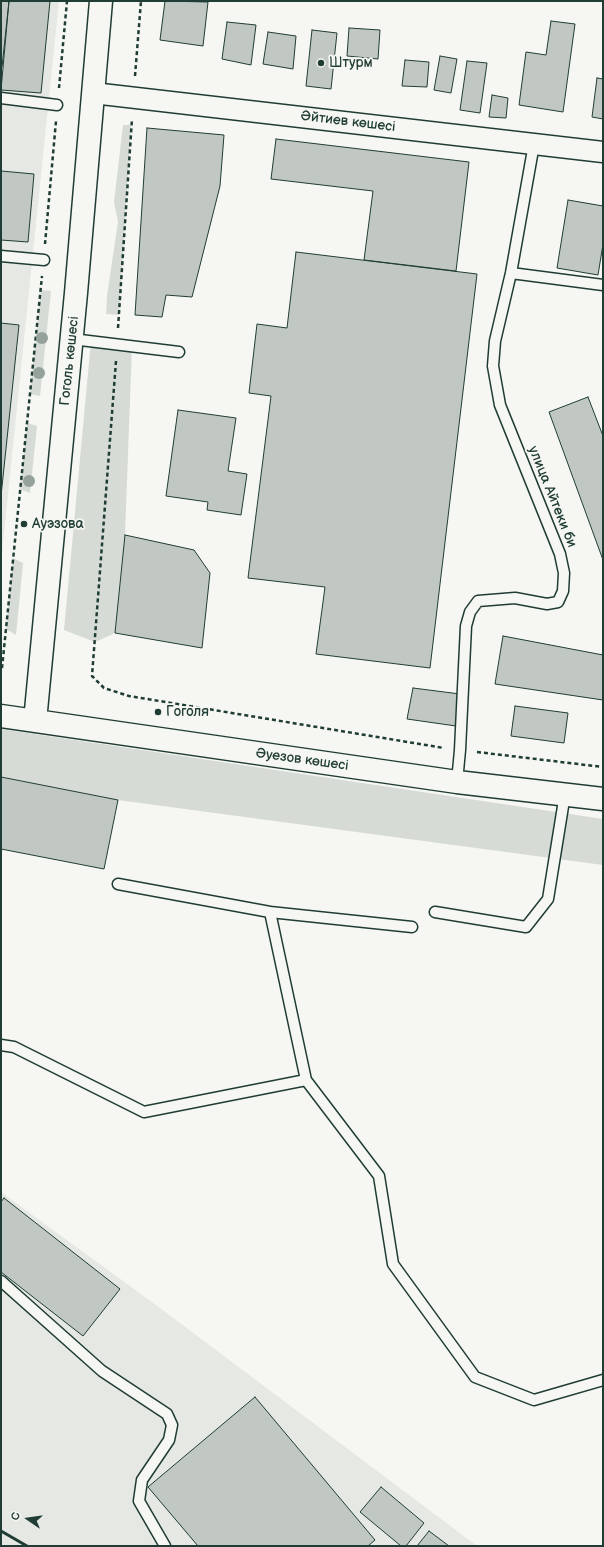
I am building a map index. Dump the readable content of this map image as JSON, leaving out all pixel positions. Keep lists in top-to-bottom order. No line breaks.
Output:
{"streets":{"main road":["Гоголь көшесі","Әуезов көшесі"],"street":["Әйтиев көшесі"],"lane":["улица Айтеки би"]},"crossings":[["Әйтиев көшесі","Гоголь көшесі"],["Әйтиев көшесі","улица Айтеки би"],["Гоголь көшесі","Әуезов көшесі"],["улица Айтеки би","Әуезов көшесі"]],"places":["Штурм","Ауэзова","Гоголя"],"north":"left"}
